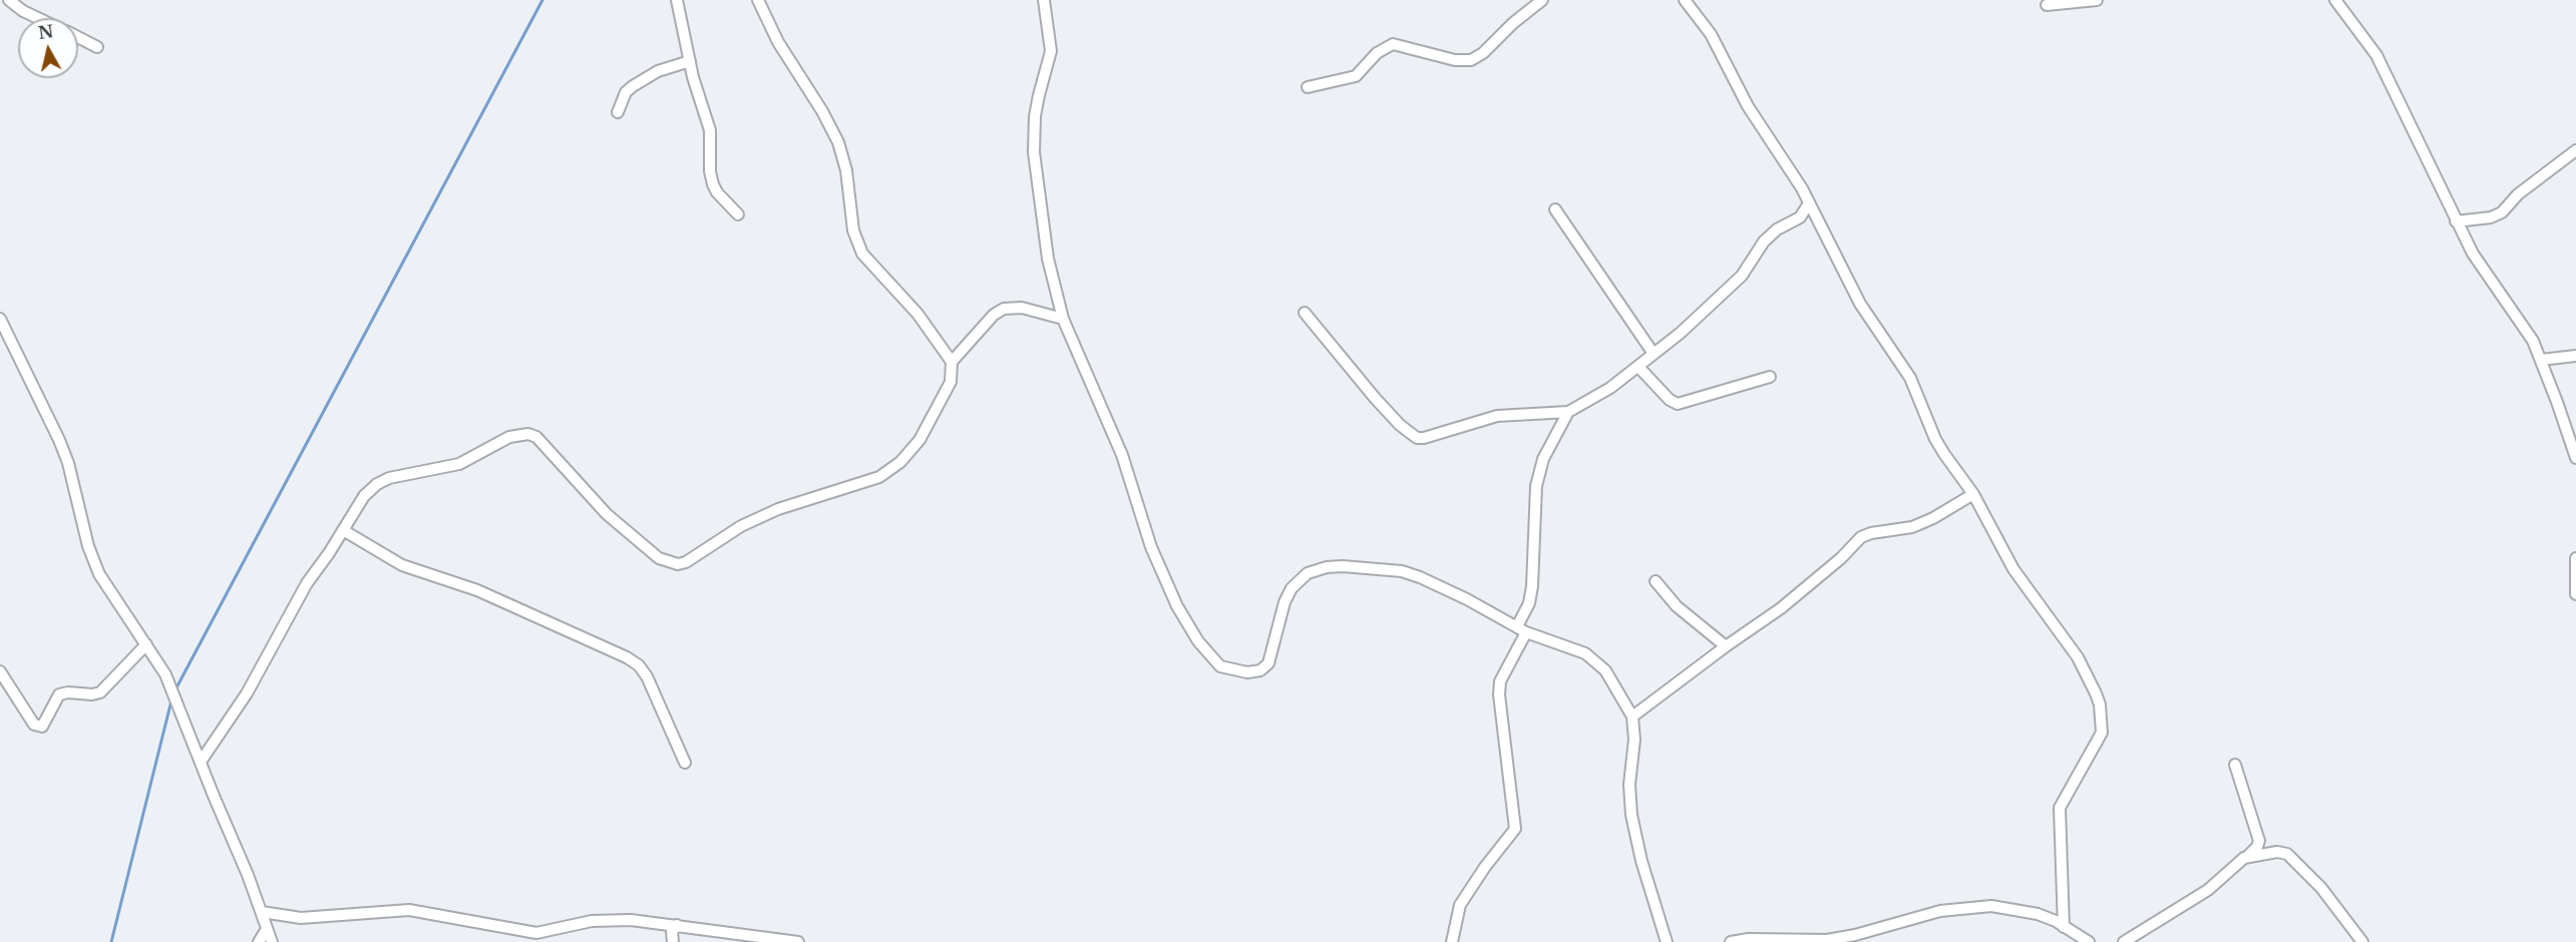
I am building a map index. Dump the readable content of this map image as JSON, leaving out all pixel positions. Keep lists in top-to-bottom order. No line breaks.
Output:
{"north":"top"}
